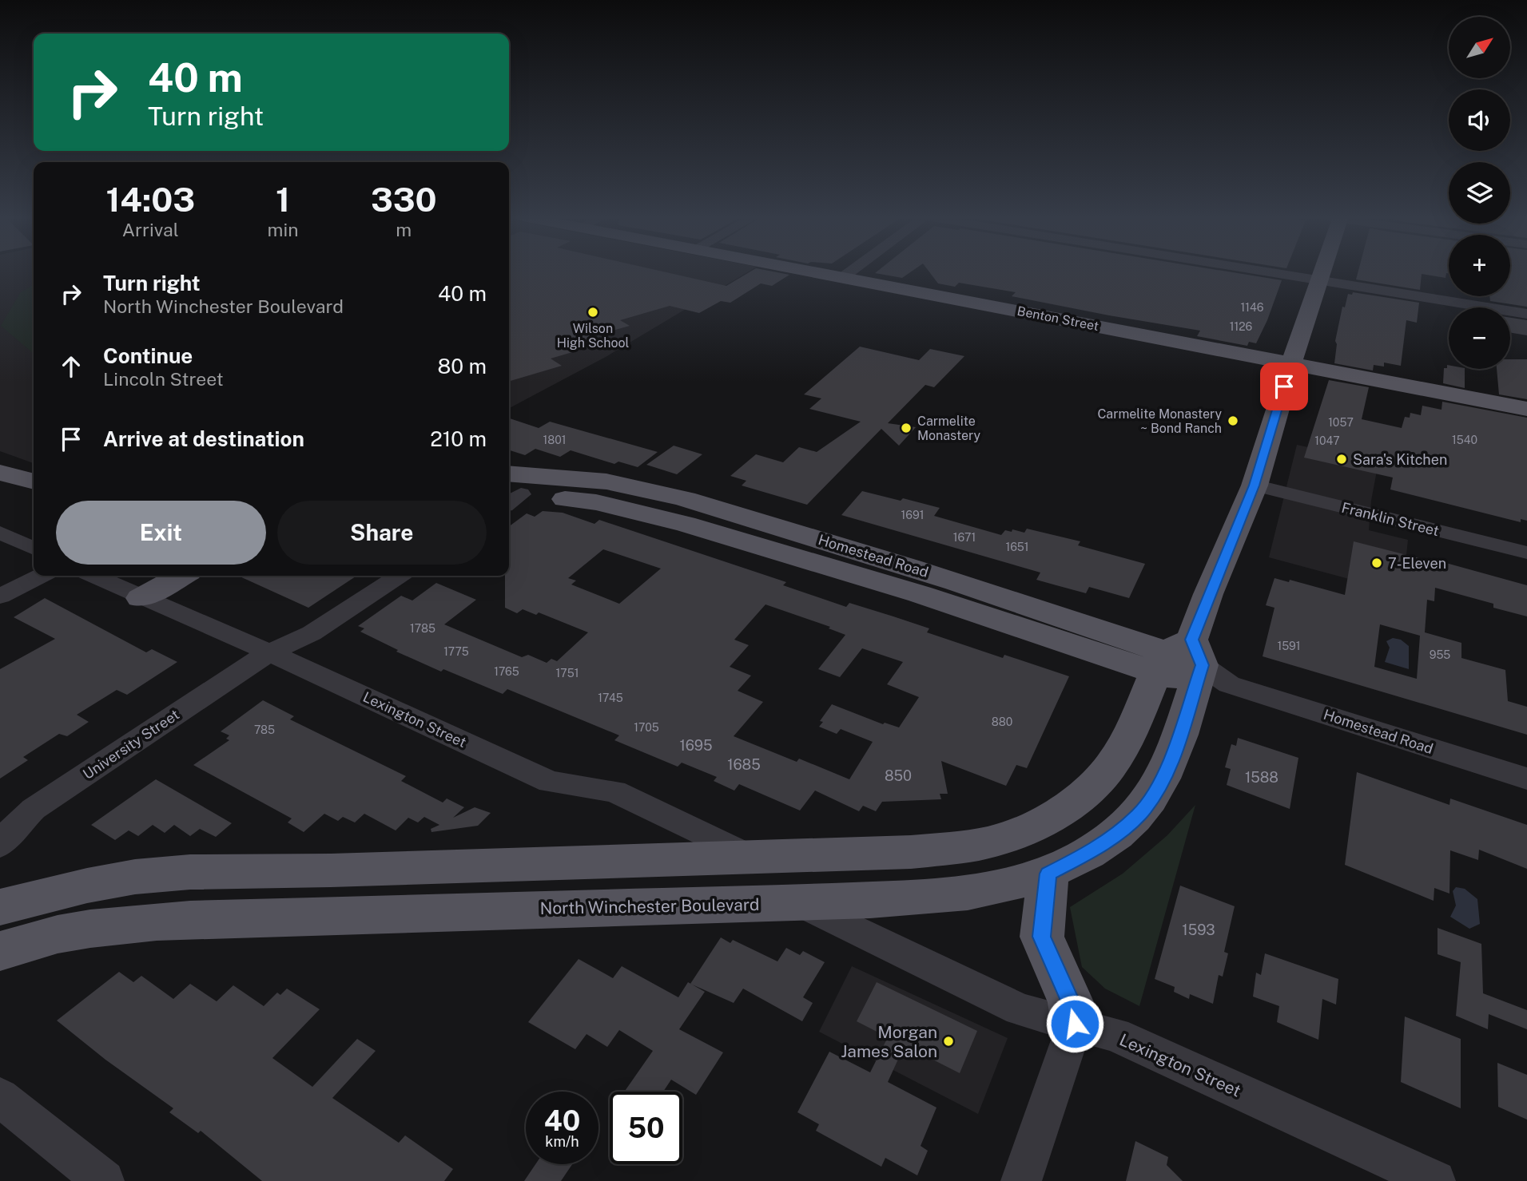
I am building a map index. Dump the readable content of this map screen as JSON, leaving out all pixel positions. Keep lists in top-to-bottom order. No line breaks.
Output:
{"streets":{"main road":["Benton Street","Homestead Road","North Winchester Boulevard"],"street":["Franklin Street","Lexington Street","University Street"]},"crossings":[["Homestead Road","North Winchester Boulevard"],["Lexington Street","University Street"],["Lexington Street","North Winchester Boulevard"]],"places":["Wilson High School","Carmelite Monastery ~ Bond Ranch","Carmelite Monastery","Sara's Kitchen","7-Eleven","Morgan James Salon"],"house_numbers":["1146","1126","1057","1801","1540","1047","1691","1671","1651","1785","1591","1775","955","1765","1751","1745","880","1705","785","1695","1685","850","1588","1593"],"north":"top right","page":{"map_buttons":["+","−"],"turn":["40 m","Turn right"],"eta":["14:03","Arrival","1","min","330","m"],"list":[{"name":"Turn right","note":"North Winchester Boulevard","value":"40 m"},{"name":"Continue","note":"Lincoln Street","value":"80 m"},{"name":"Arrive at destination","value":"210 m"}],"buttons":["Exit","Share"],"speed":"40 km/h","limit":"50"}}
